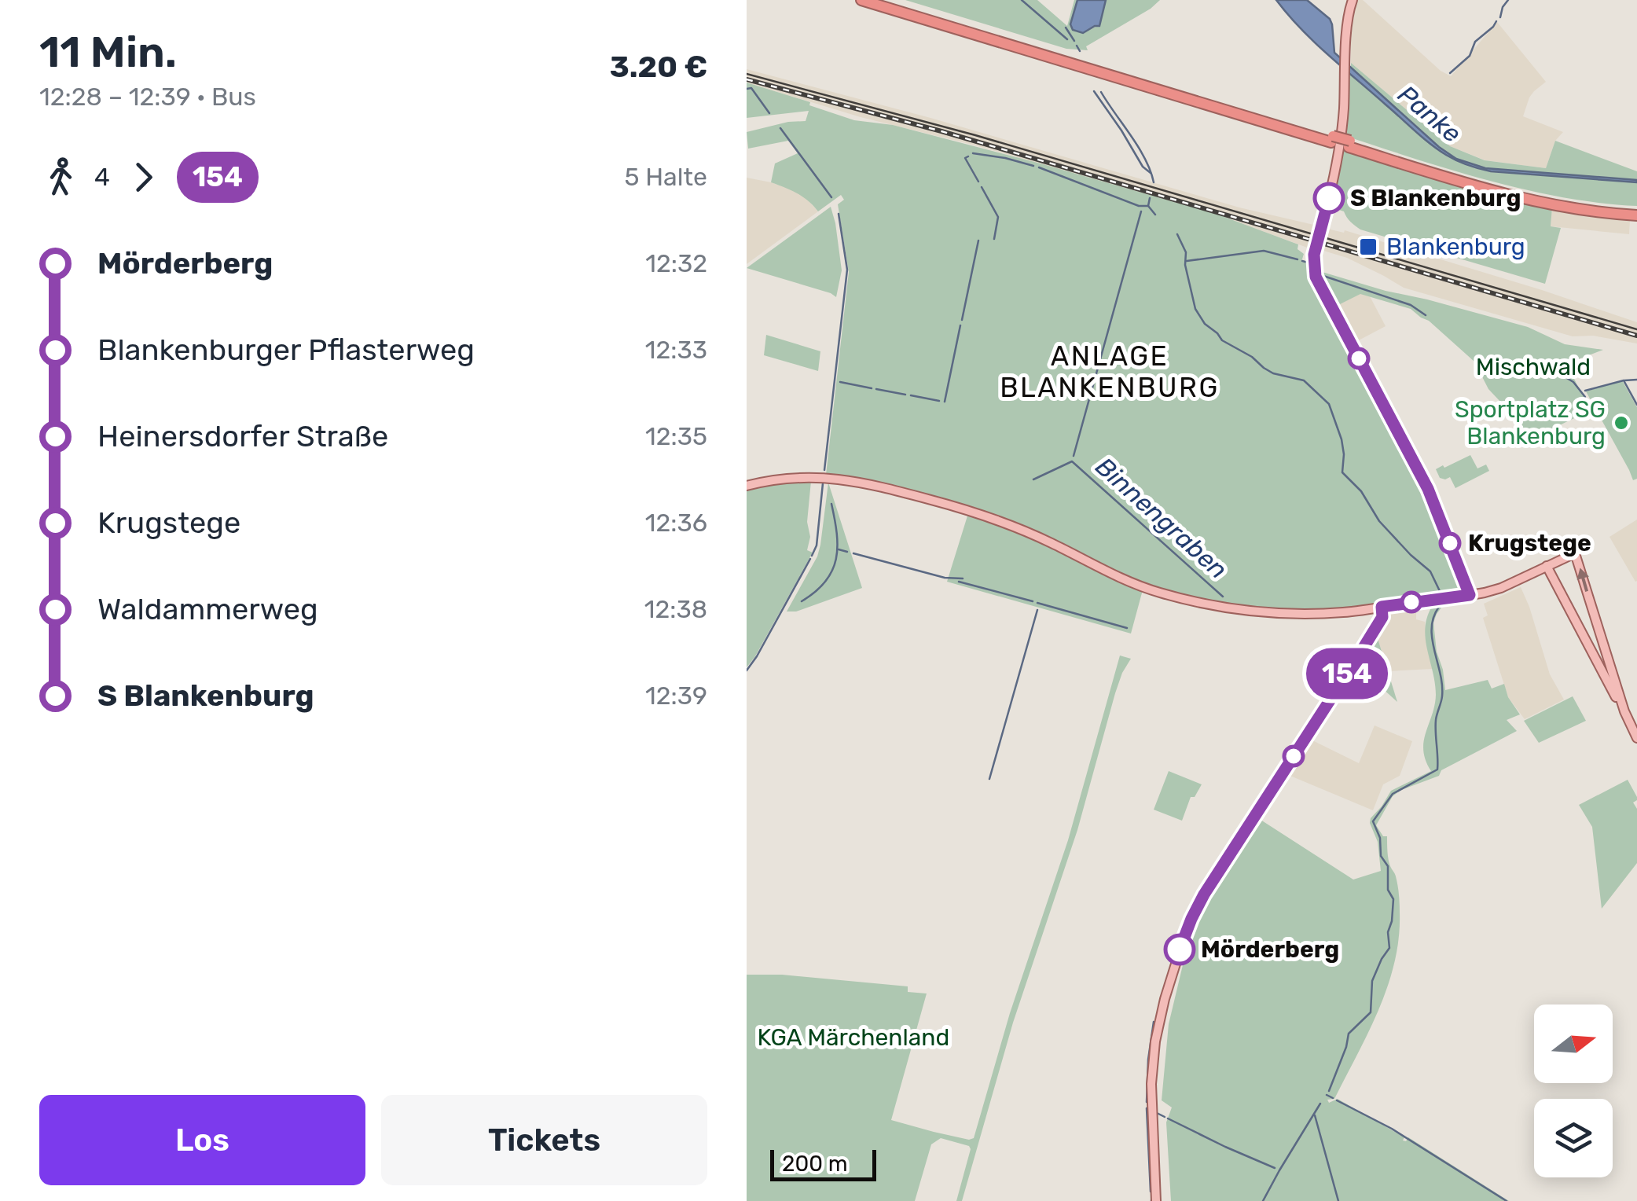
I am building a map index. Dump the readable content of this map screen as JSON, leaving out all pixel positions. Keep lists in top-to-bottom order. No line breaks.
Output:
{"districts":["ANLAGE BLANKENBURG"],"water":["Panke","Binnengraben"],"parks":["Mischwald","KGA Märchenland"],"places":{"other":["S Blankenburg","Sportplatz SG Blankenburg","Krugstege","Mörderberg"],"transit":["Blankenburg"]},"lines":["bus line 154"],"scale_bar":"200 m","north":"right","page":{"heading":["11 Min.","12:28 – 12:39 · Bus","3.20 €"],"on_map":"154","legs":["4","154","5 Halte"],"list":[{"name":"Mörderberg","value":"12:32"},{"name":"Blankenburger Pflasterweg","value":"12:33"},{"name":"Heinersdorfer Straße","value":"12:35"},{"name":"Krugstege","value":"12:36"},{"name":"Waldammerweg","value":"12:38"},{"name":"S Blankenburg","value":"12:39"}],"buttons":["Los","Tickets"],"scale":"200 m"}}
